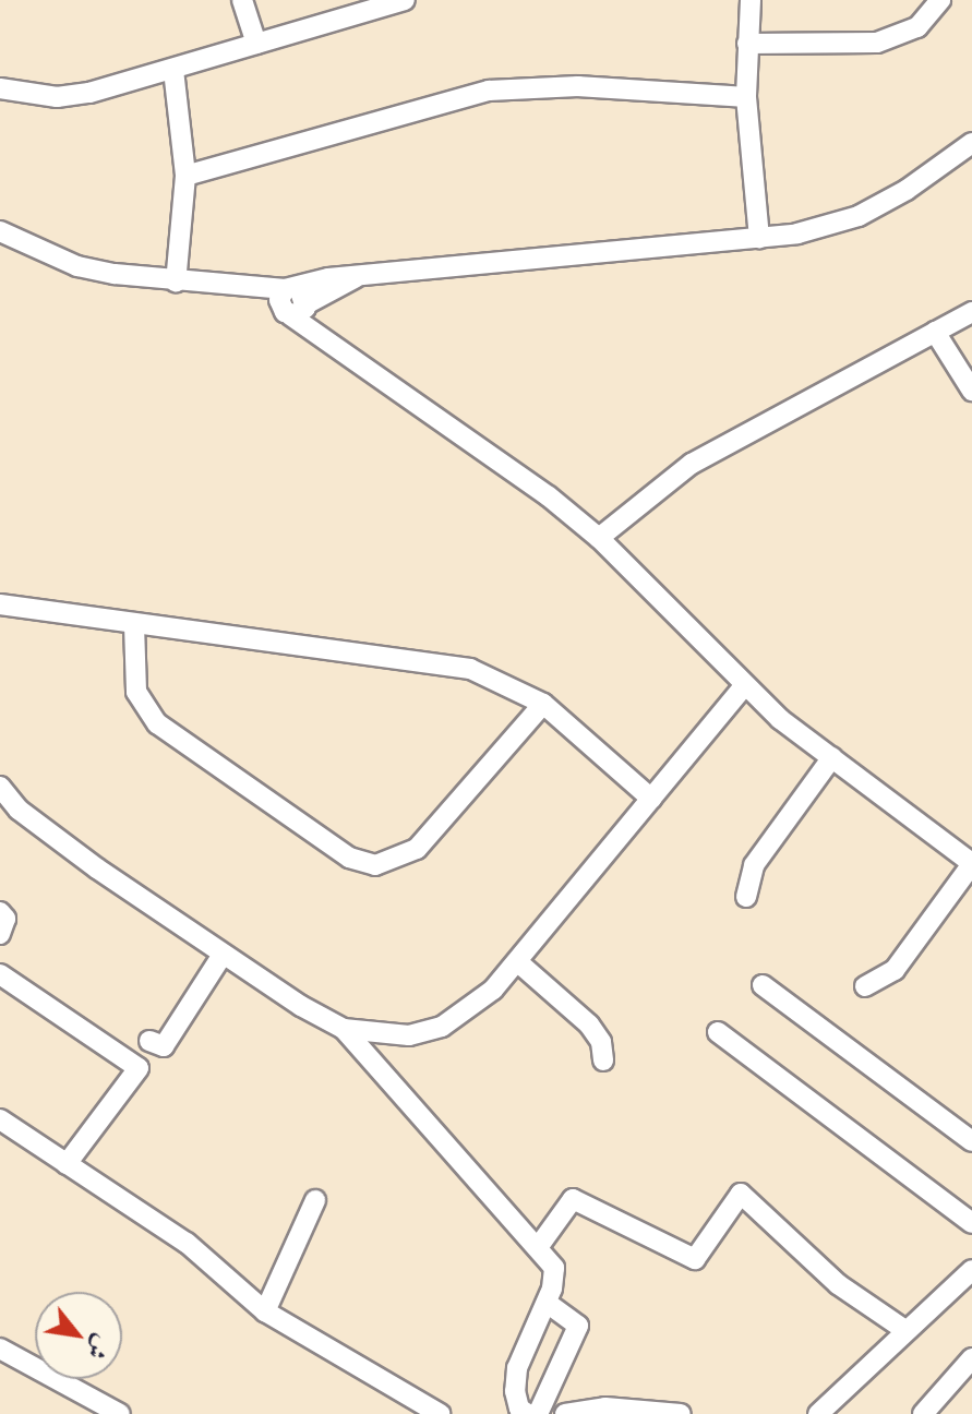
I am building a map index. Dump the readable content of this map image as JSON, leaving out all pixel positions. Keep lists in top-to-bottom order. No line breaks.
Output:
{"north":"bottom right"}
